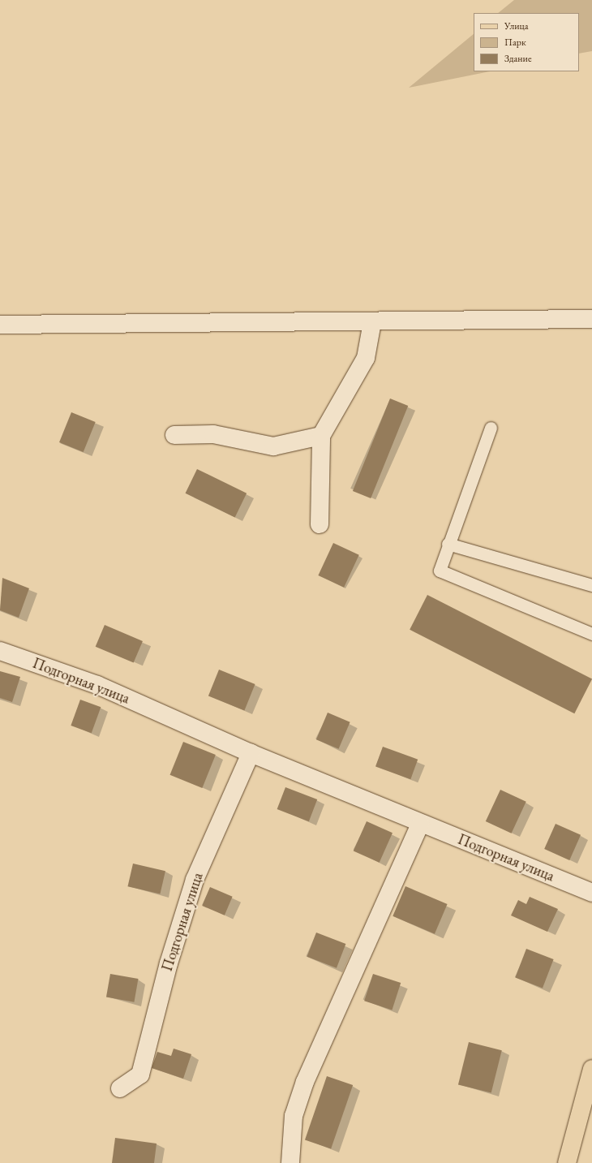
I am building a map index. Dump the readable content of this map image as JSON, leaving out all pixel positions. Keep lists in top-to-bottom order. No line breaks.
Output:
{"streets":{"street":["Подгорная улица"]},"legend":["Улица","Парк","Здание"]}
